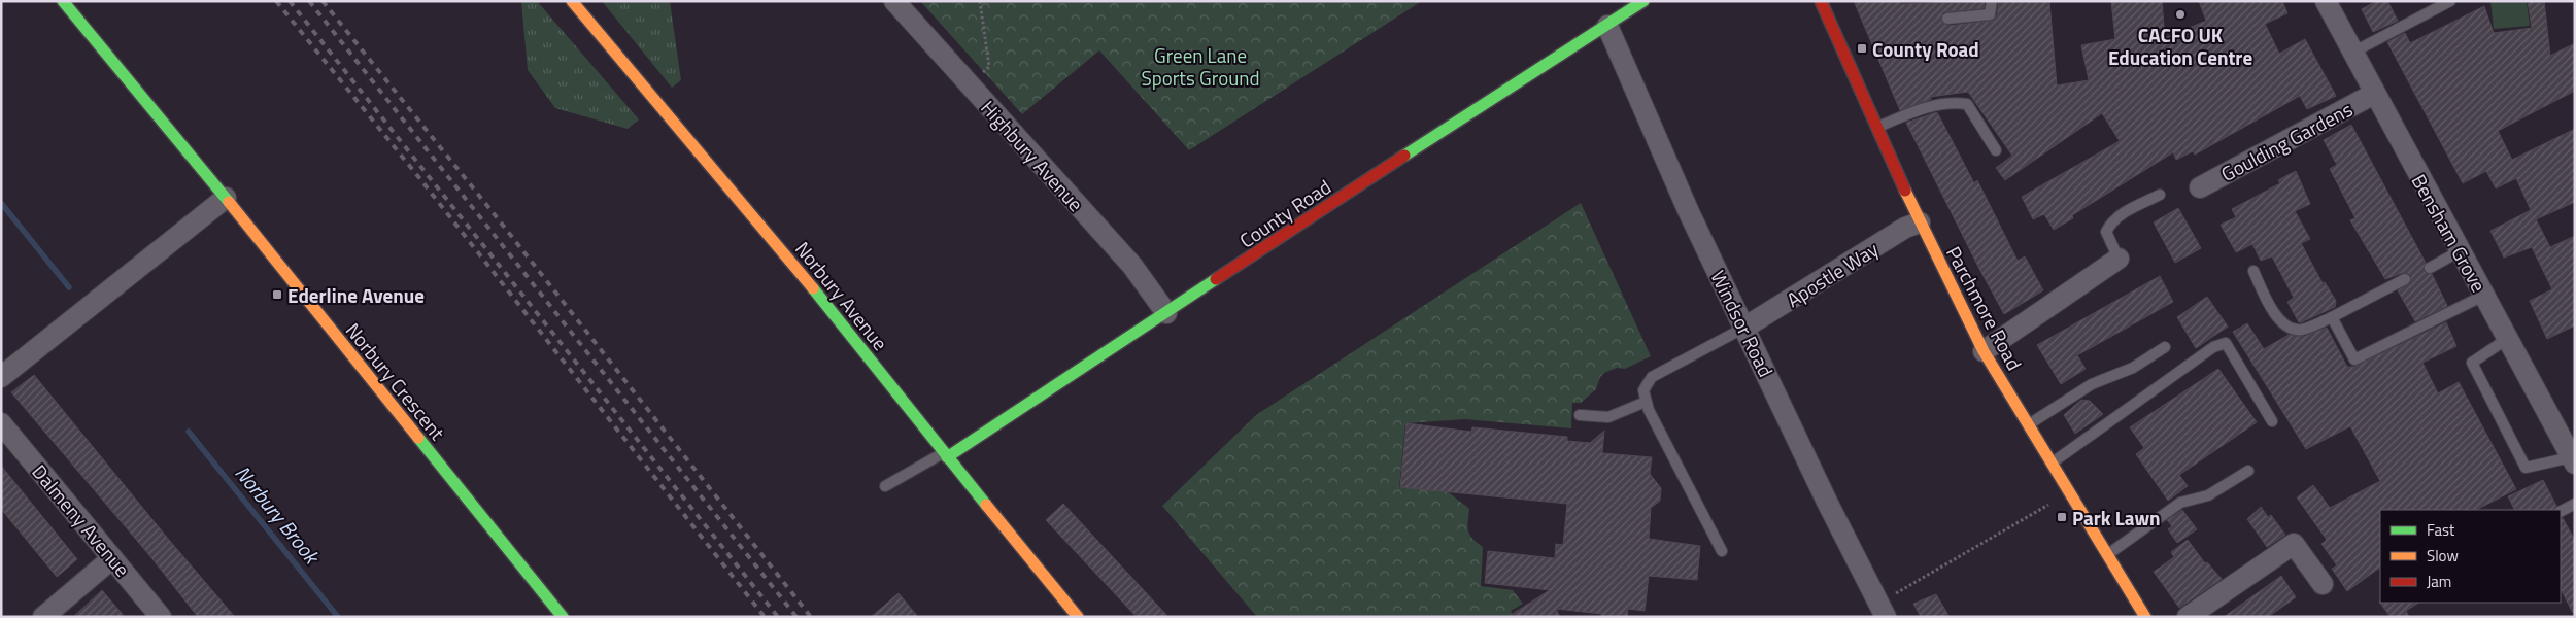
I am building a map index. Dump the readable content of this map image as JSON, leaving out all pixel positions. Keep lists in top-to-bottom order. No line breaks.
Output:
{"streets":{"street":["Goulding Gardens","Highbury Avenue","County Road","Bensham Grove","Apostle Way","Norbury Avenue","Parchmore Road","Windsor Road","Norbury Crescent","Dalmeny Avenue"]},"crossings":[["Goulding Gardens","Bensham Grove"],["Highbury Avenue","County Road"],["County Road","Norbury Avenue"],["County Road","Windsor Road"],["Apostle Way","Parchmore Road"],["Apostle Way","Windsor Road"]],"water":["Norbury Brook"],"parks":["Green Lane Sports Ground"],"places":{"other":["CACFO UK Education Centre"],"transit":["County Road","Ederline Avenue","Park Lawn"]},"legend":["Fast","Slow","Jam"]}
